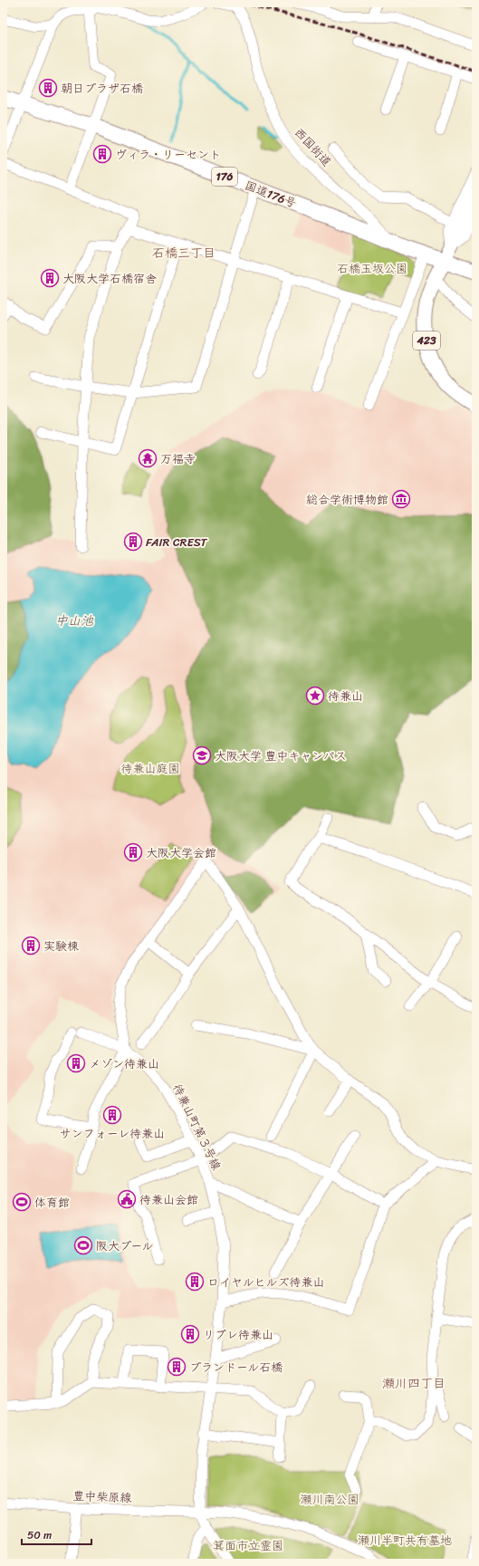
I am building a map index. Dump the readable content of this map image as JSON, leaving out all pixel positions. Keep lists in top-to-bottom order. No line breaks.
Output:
{"streets":{"highway":["176","国道176号","423"],"street":["西国街道","待兼山町第３号線","豊中柴原線"]},"crossings":[["西国街道","国道176号"],["国道176号","423"],["待兼山町第３号線","豊中柴原線"]],"districts":["石橋三丁目","瀬川四丁目"],"water":["中山池"],"parks":["石橋玉坂公園","待兼山庭園","瀬川南公園","瀬川半町共有墓地","箕面市立霊園"],"places":{"building":["朝日プラザ石橋","ヴィラ・リーセント","大阪大学石橋宿舎","FAIR CREST","大阪大学会館","実験棟","メゾン待兼山","サンフォーレ待兼山","ロイヤルヒルズ待兼山","リブレ待兼山","プランドール石橋"],"temple":["万福寺"],"museum":["総合学術博物館"],"place":["待兼山"],"school or university":["大阪大学 豊中キャンパス"],"public building":["待兼山会館"],"sports":["体育館","阪大プール"]},"scale_bar":"50 m"}
